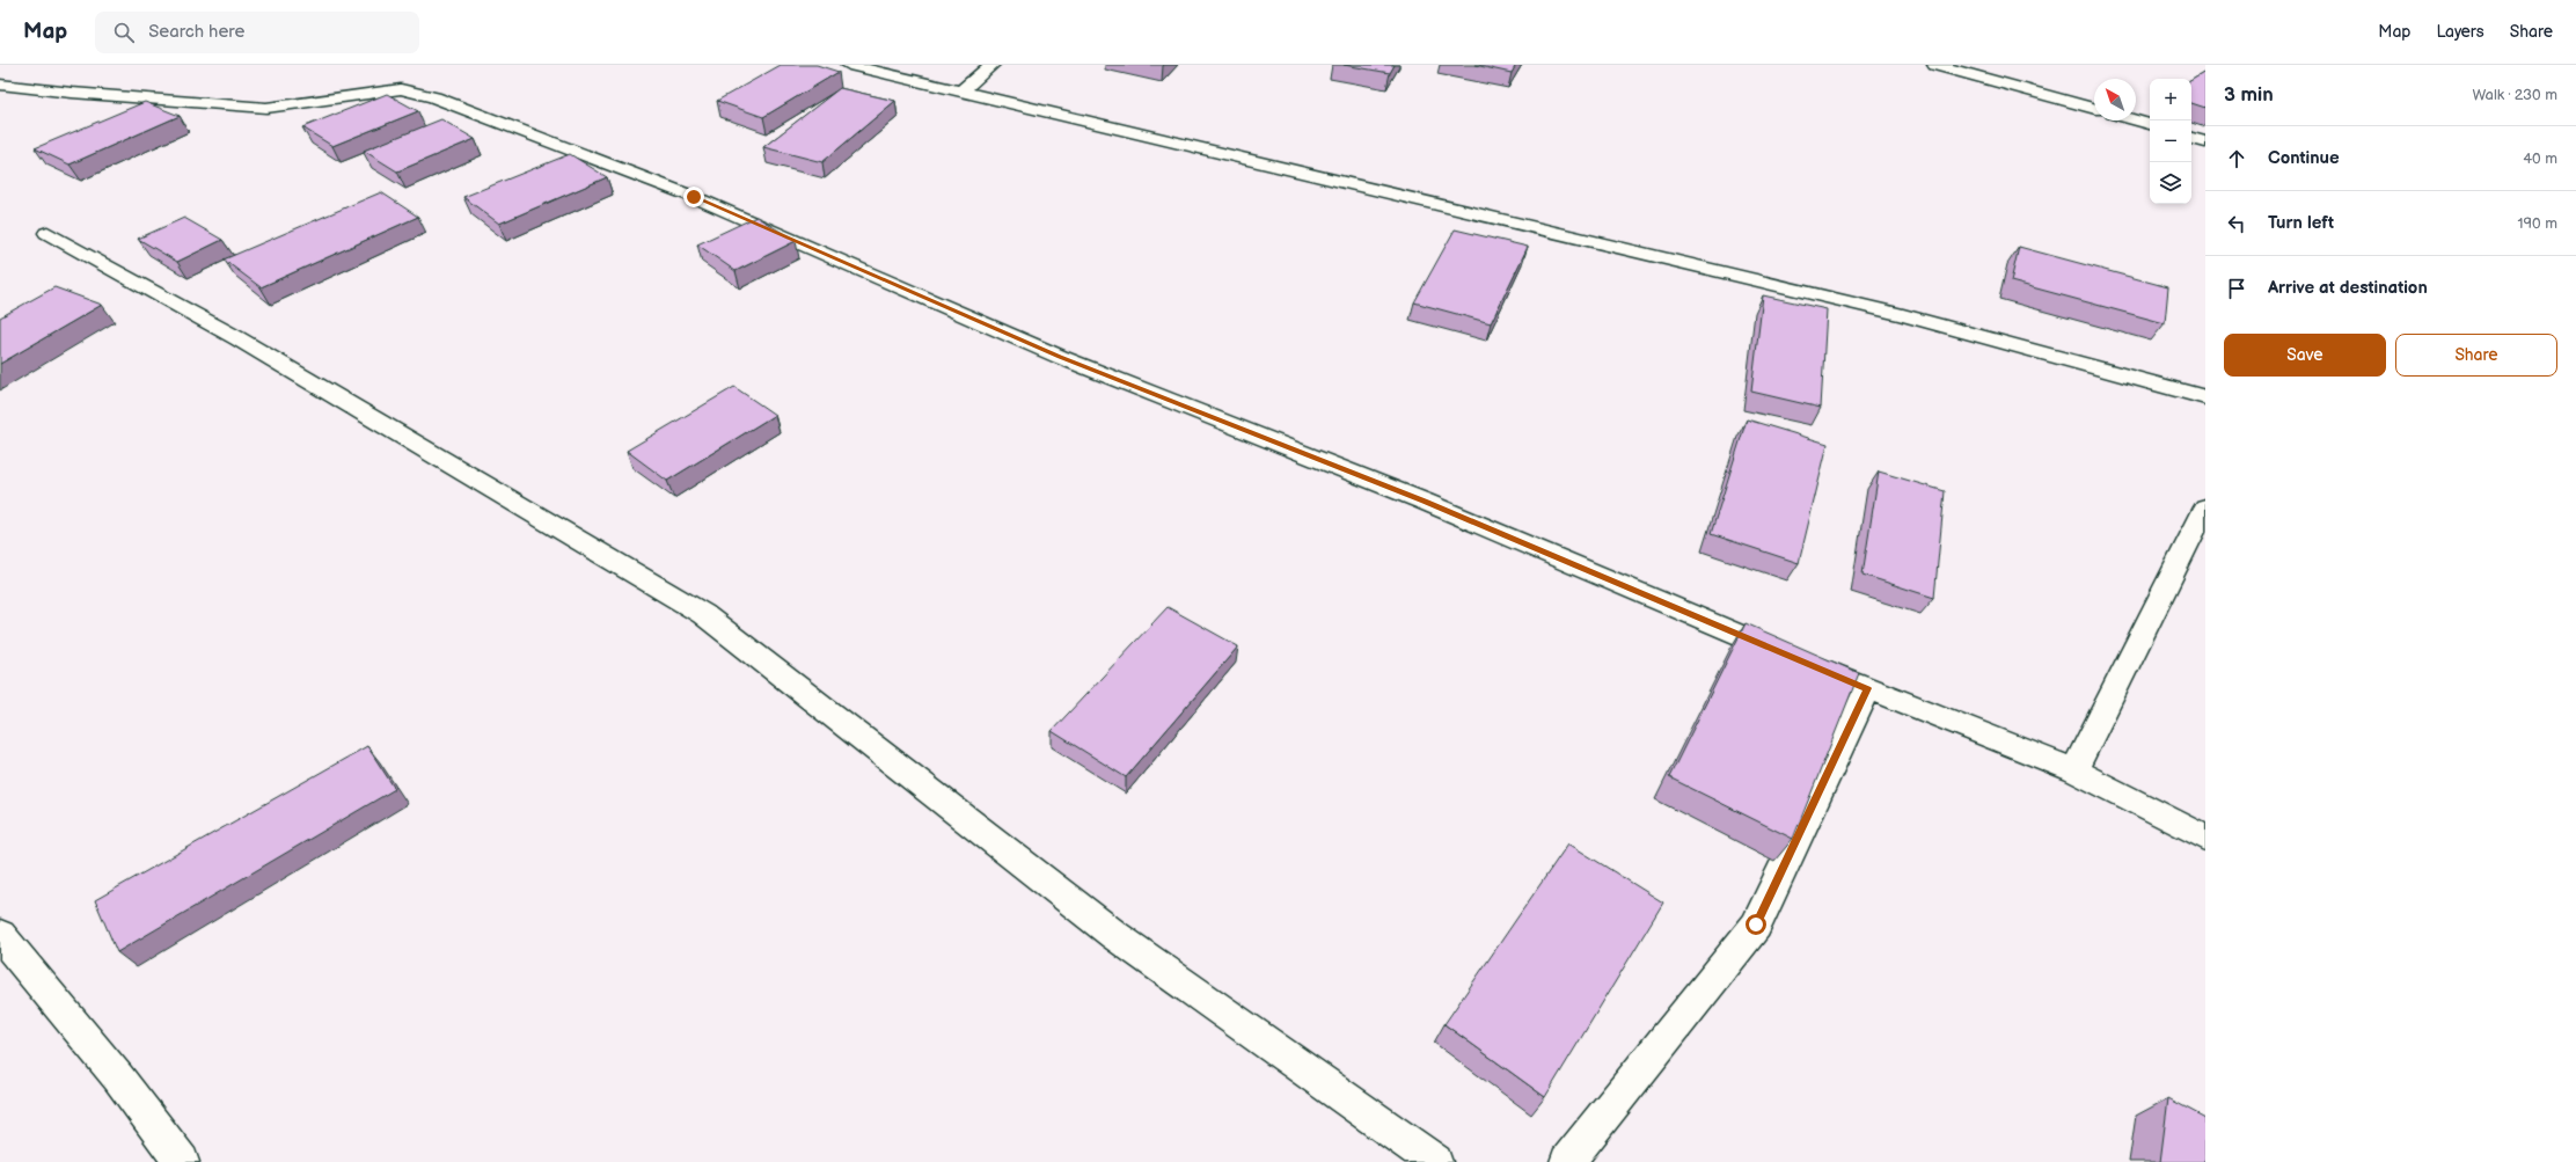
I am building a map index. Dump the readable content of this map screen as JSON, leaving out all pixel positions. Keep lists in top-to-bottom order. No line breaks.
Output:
{"north":"top left","page":{"header":"Map","search":"Search here","nav":["Map","Layers","Share"],"heading":["3 min","Walk · 230 m"],"map_buttons":["+","−"],"list":[["Continue","40 m"],["Turn left","190 m"],"Arrive at destination"],"buttons":["Save","Share"]}}
